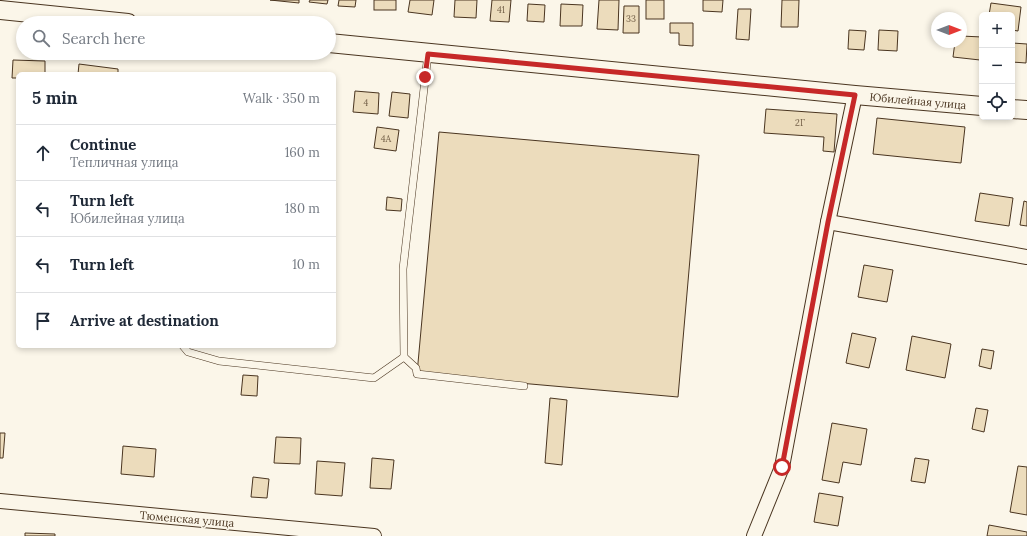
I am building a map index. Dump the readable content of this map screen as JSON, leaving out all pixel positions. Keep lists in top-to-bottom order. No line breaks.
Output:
{"streets":{"street":["Юбилейная улица","Тюменская улица"]},"house_numbers":["41","33","4","2Г","4А"],"north":"right","page":{"map_buttons":["+","−"],"search":"Search here","heading":["5 min","Walk · 350 m"],"list":[["Continue","Тепличная улица","160 m"],["Turn left","Юбилейная улица","180 m"],["Turn left","10 m"],"Arrive at destination"]}}
